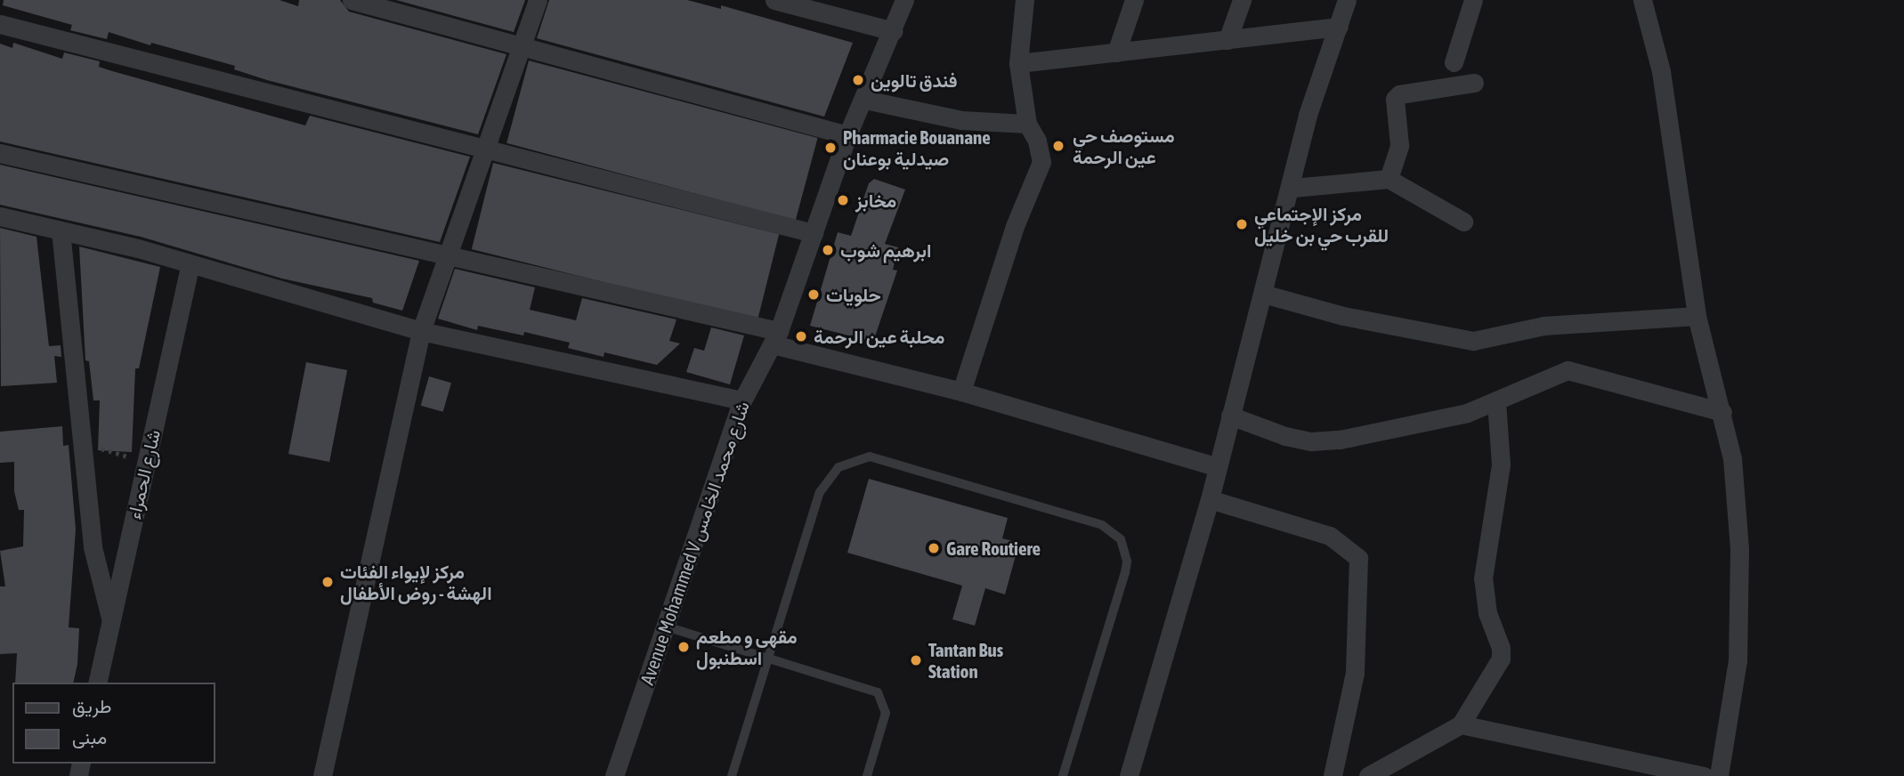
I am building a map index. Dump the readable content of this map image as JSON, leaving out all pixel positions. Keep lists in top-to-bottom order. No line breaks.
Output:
{"streets":{"street":["شارع الحمراء","Avenue Mohammed V شارع محمد الخامس"]},"places":["فندق تالوين","مستوصف حي عين الرحمة","Pharmacie Bouanane صيدلية بوعنان","مخابز","مركز الإجتماعي للقرب حي بن خليل","ابرهيم شوب","حلويات","محلبة عين الرحمة","Gare Routiere","مركز لإيواء الفئات الهشة - روض الأطفال","مقهى و مطعم اسطنبول","Tantan Bus Station"],"legend":["طريق","مبنى"]}
